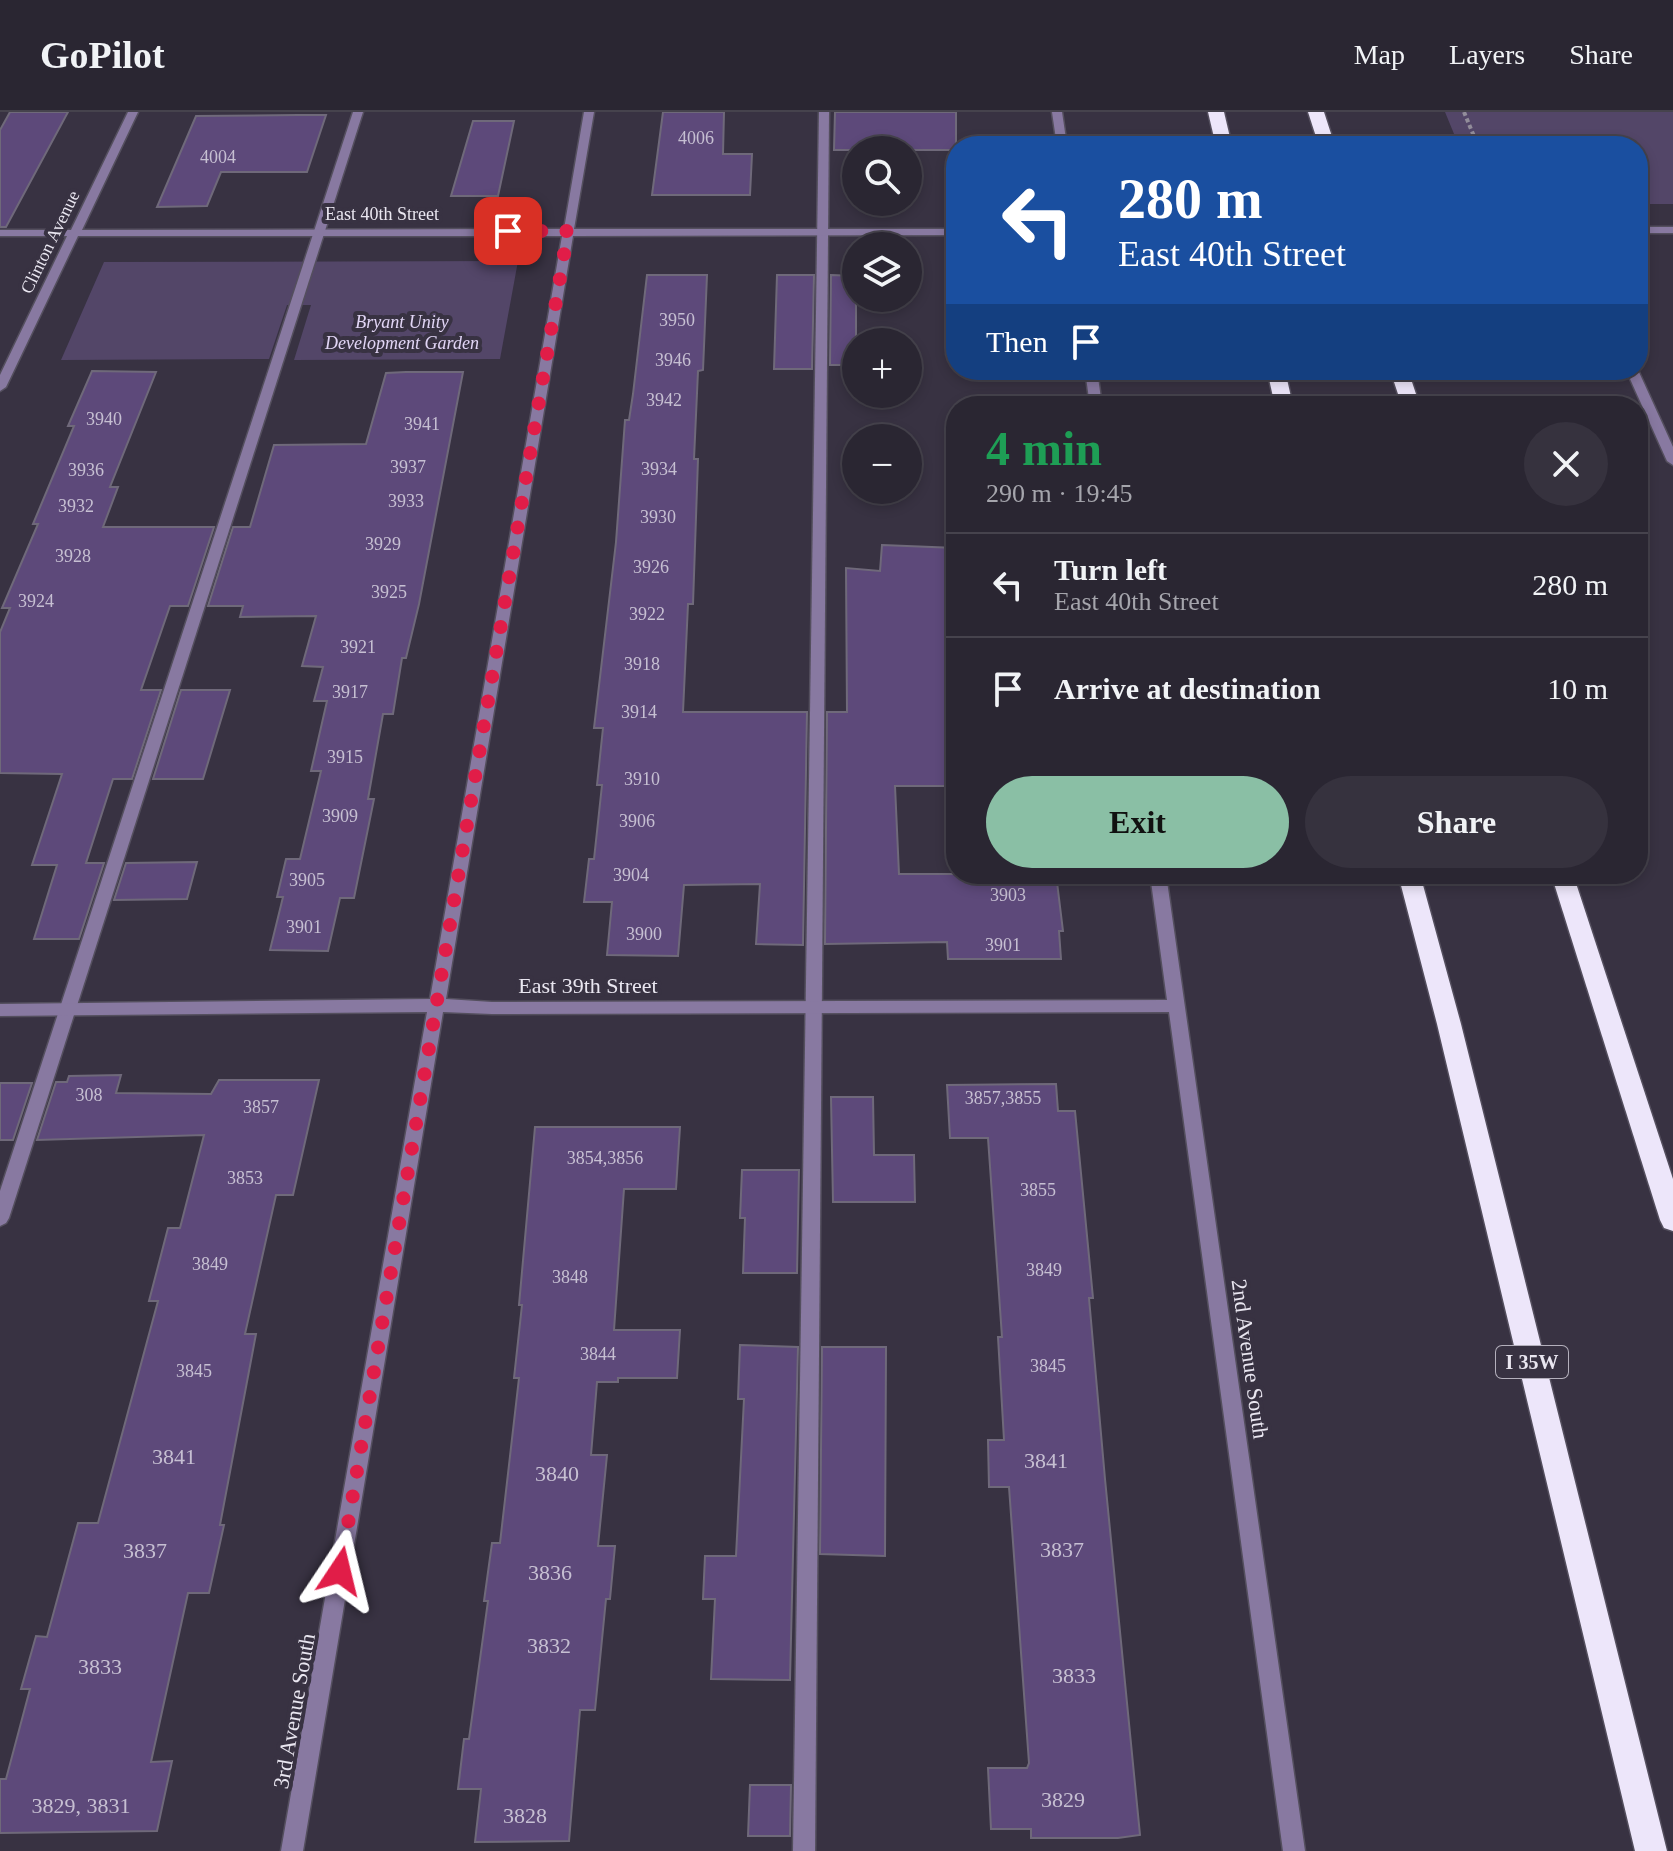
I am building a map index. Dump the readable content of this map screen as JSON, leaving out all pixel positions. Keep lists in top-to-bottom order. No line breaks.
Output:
{"streets":{"highway":["I 35W"],"street":["East 40th Street","Clinton Avenue","East 39th Street","2nd Avenue South","3rd Avenue South"]},"crossings":[["East 40th Street","Clinton Avenue"],["East 40th Street","3rd Avenue South"],["East 39th Street","2nd Avenue South"],["East 39th Street","3rd Avenue South"]],"parks":["Bryant Unity Development Garden"],"house_numbers":["4006","4004","3950","3946","3942","3940","3941","3937","3934","3936","3933","3932","3930","3929","3928","3926","3925","3924","3922","3921","3918","3917","3914","3915","3910","3909","3906","3904","3905","3903","3901","3900","3901","308","3857,3855","3857","3854,3856","3853","3855","3849","3849","3848","3844","3845","3845","3841","3841","3840","3837","3837","3836","3832","3833","3833","3829","3829, 3831","3828"],"page":{"header":"GoPilot","nav":["Map","Layers","Share"],"map_buttons":["+","−"],"turn":["280 m","East 40th Street"],"then":"Then","heading":["4 min","290 m · 19:45"],"list":[{"name":"Turn left","note":"East 40th Street","value":"280 m"},{"name":"Arrive at destination","value":"10 m"}],"buttons":["Exit","Share"]}}
